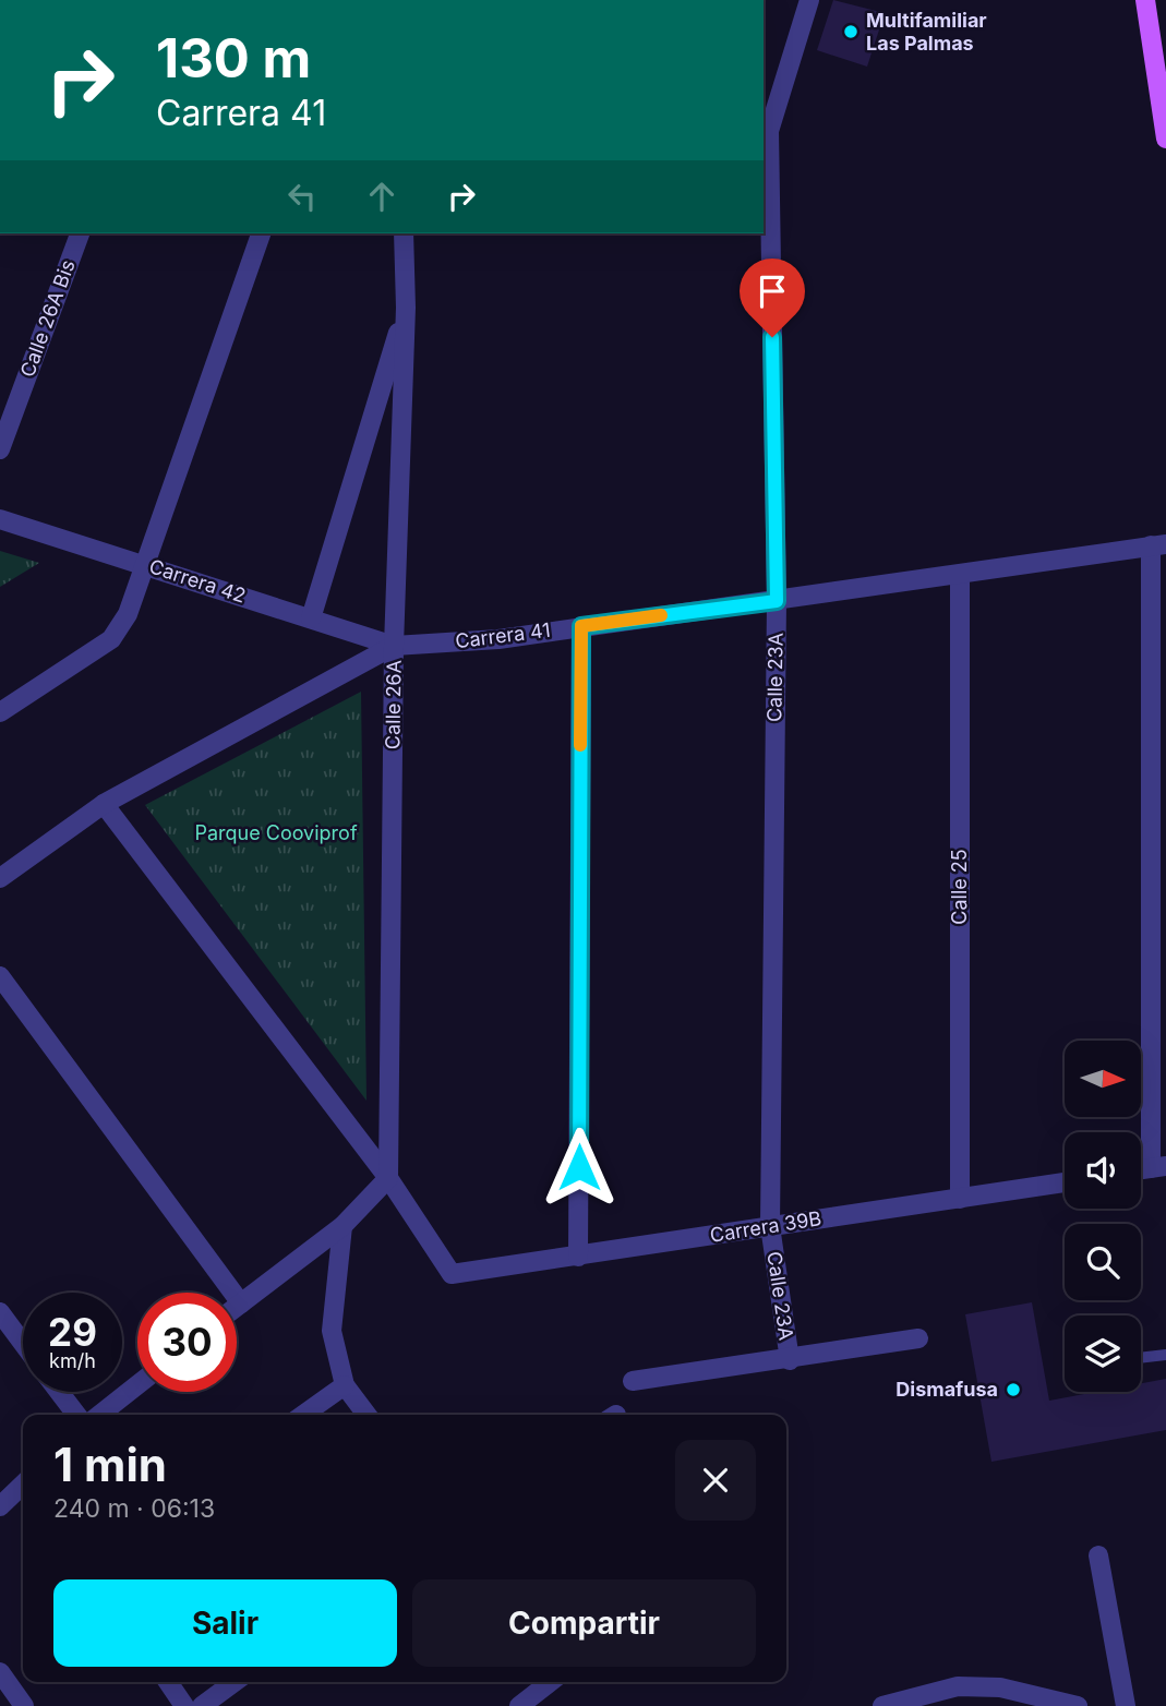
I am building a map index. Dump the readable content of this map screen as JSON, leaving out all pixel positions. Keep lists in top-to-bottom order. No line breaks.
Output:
{"streets":{"street":["Calle 26A Bis","Carrera 42","Carrera 41","Calle 23A","Calle 26A","Calle 25","Carrera 39B"]},"crossings":[["Carrera 42","Carrera 41"],["Carrera 42","Calle 26A"],["Carrera 41","Calle 23A"],["Carrera 41","Calle 26A"],["Carrera 41","Calle 25"],["Calle 23A","Carrera 39B"],["Calle 26A","Carrera 39B"],["Calle 25","Carrera 39B"]],"parks":["Parque Cooviprof"],"places":["Multifamiliar Las Palmas","Dismafusa"],"north":"right","page":{"turn":["130 m","Carrera 41"],"speed":"29 km/h","limit":"30","heading":["1 min","240 m · 06:13"],"buttons":["Salir","Compartir"]}}
